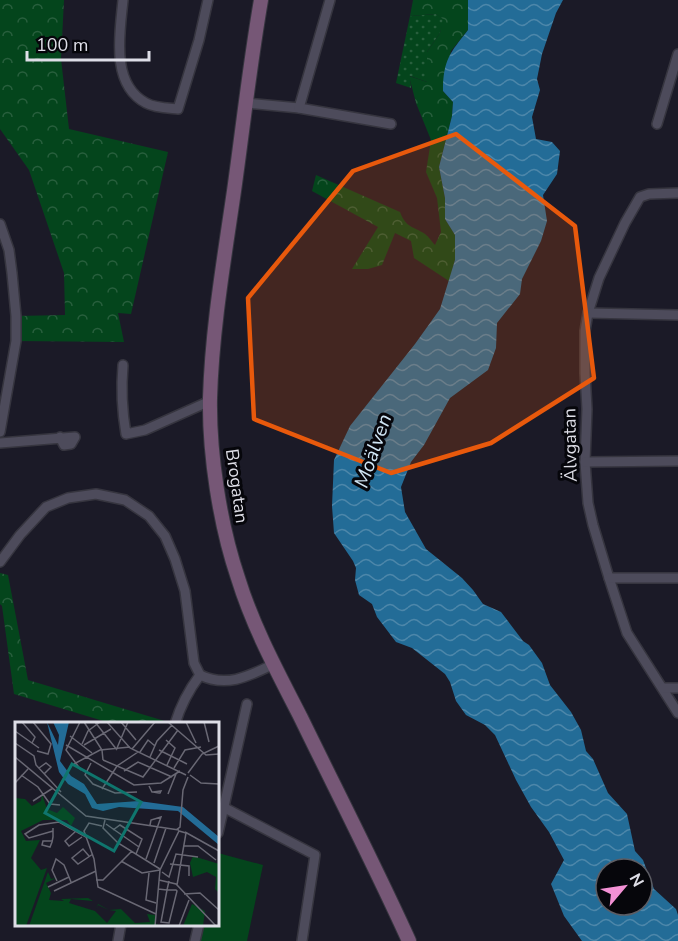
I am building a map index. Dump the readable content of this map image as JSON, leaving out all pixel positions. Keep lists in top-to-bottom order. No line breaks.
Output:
{"streets":{"main road":["Brogatan"],"street":["Älvgatan"]},"water":["Moälven"],"scale_bar":"100 m","north":"top right"}
